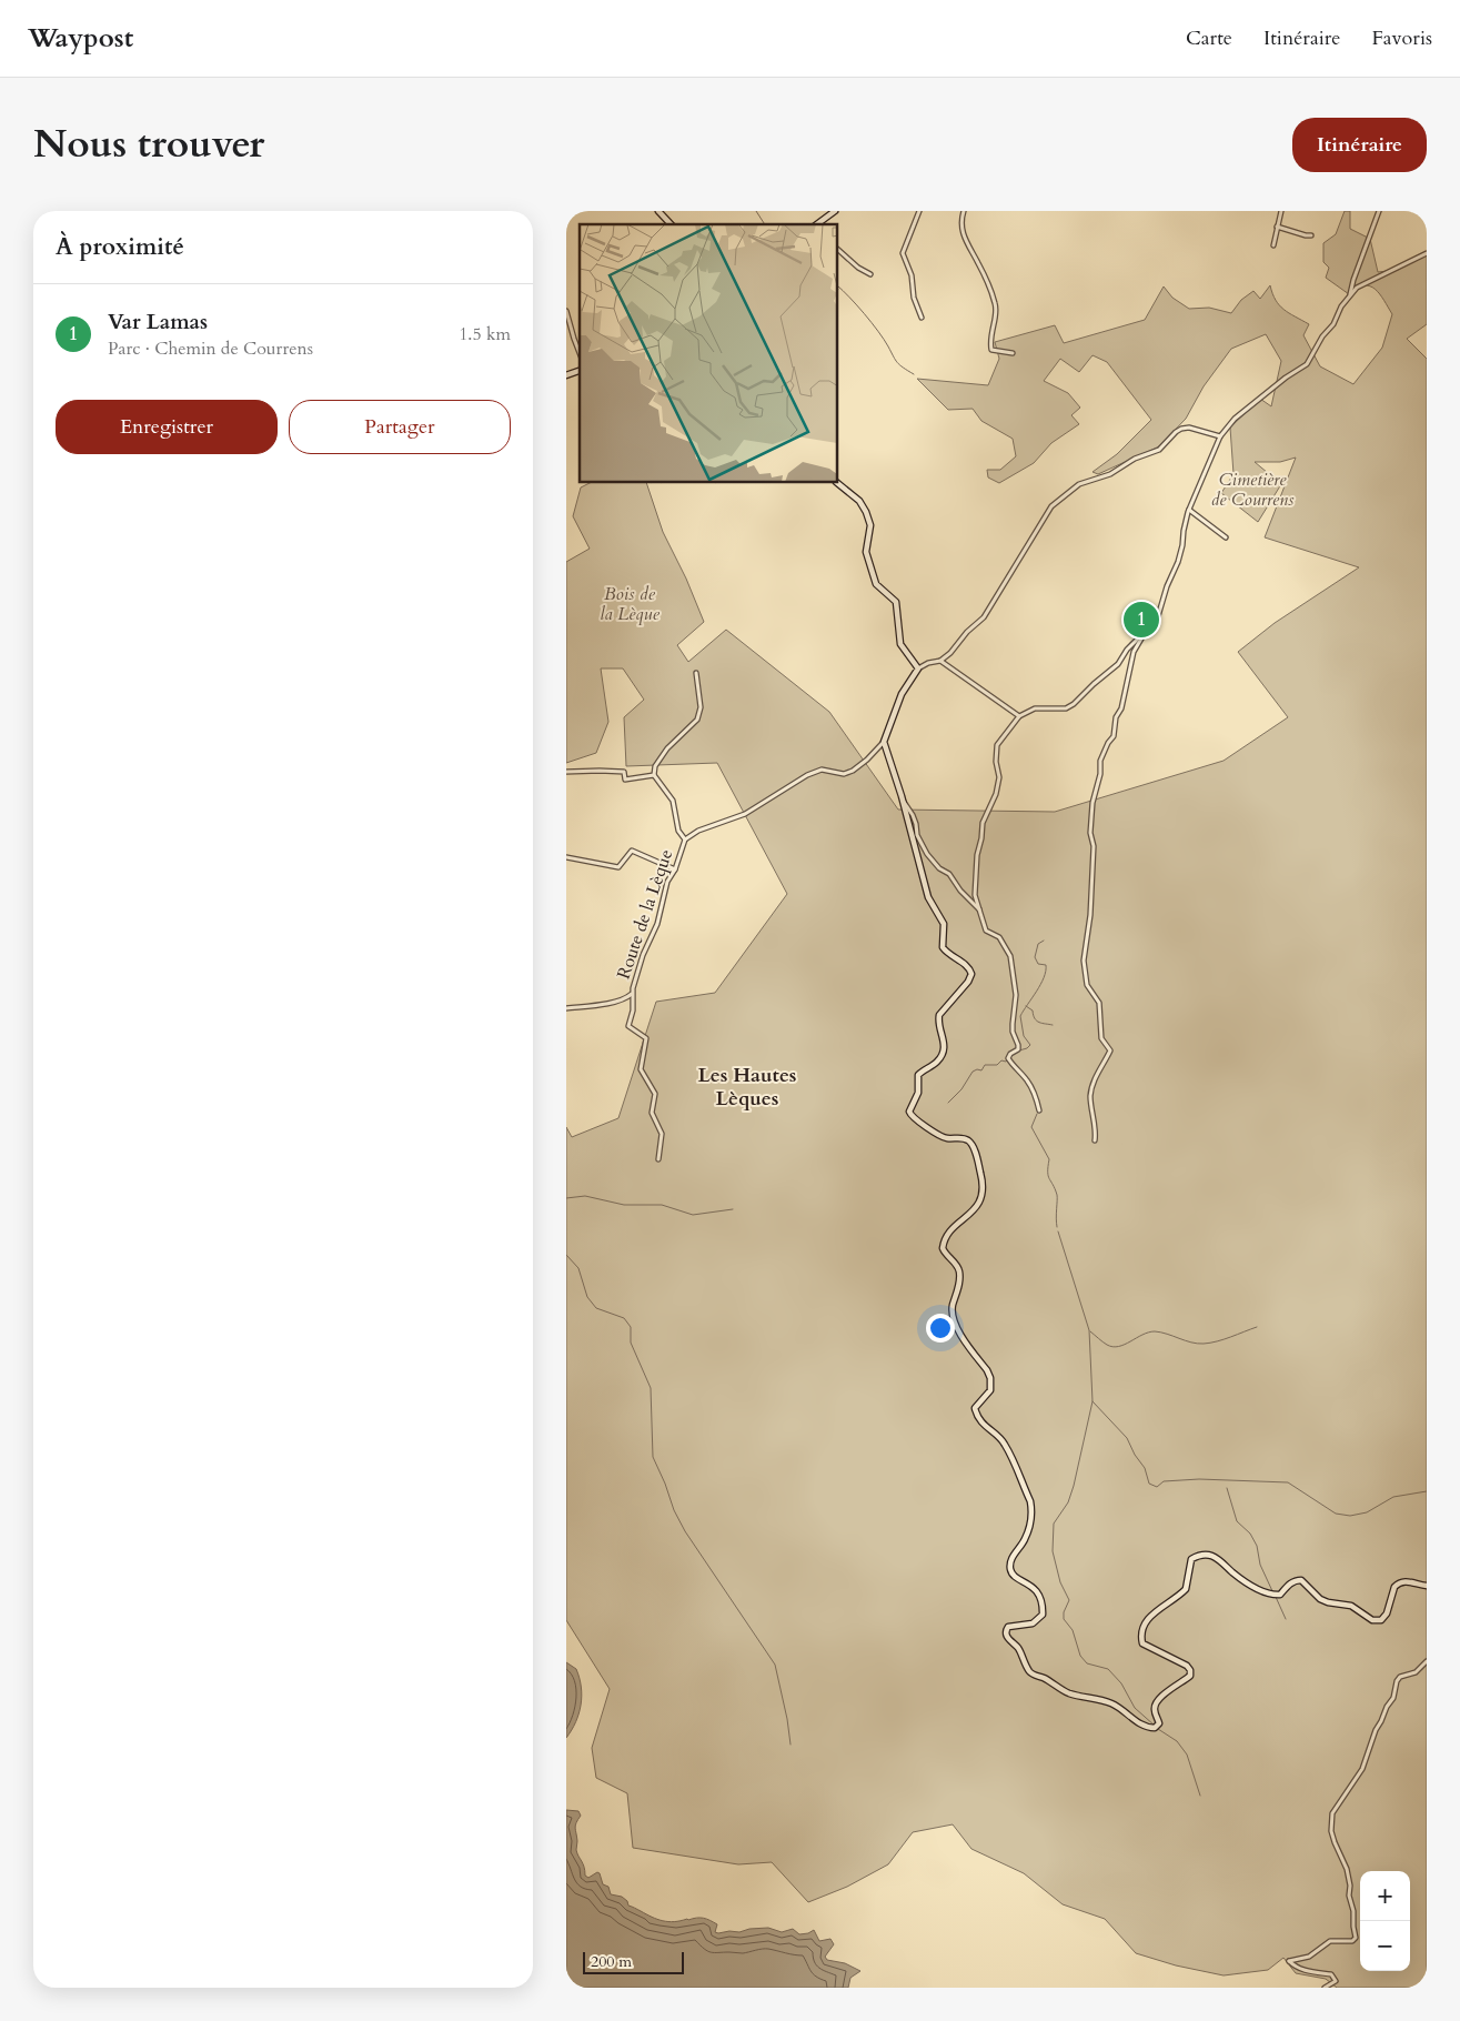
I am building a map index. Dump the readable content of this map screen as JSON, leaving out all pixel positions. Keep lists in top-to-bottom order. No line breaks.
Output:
{"streets":{"street":["Route de la Lèque"]},"districts":["Les Hautes Lèques"],"parks":["Cimetière de Courrens","Bois de la Lèque"],"scale_bar":"200 m","page":{"header":"Waypost","nav":["Carte","Itinéraire","Favoris"],"title":"Nous trouver","buttons":["Itinéraire",["Enregistrer","Partager"]],"heading":"À proximité","list":[{"mark":"1","name":"Var Lamas","note":"Parc · Chemin de Courrens","value":"1.5 km"}],"pins":"1","map_buttons":["+","−"],"scale":"200 m"}}
